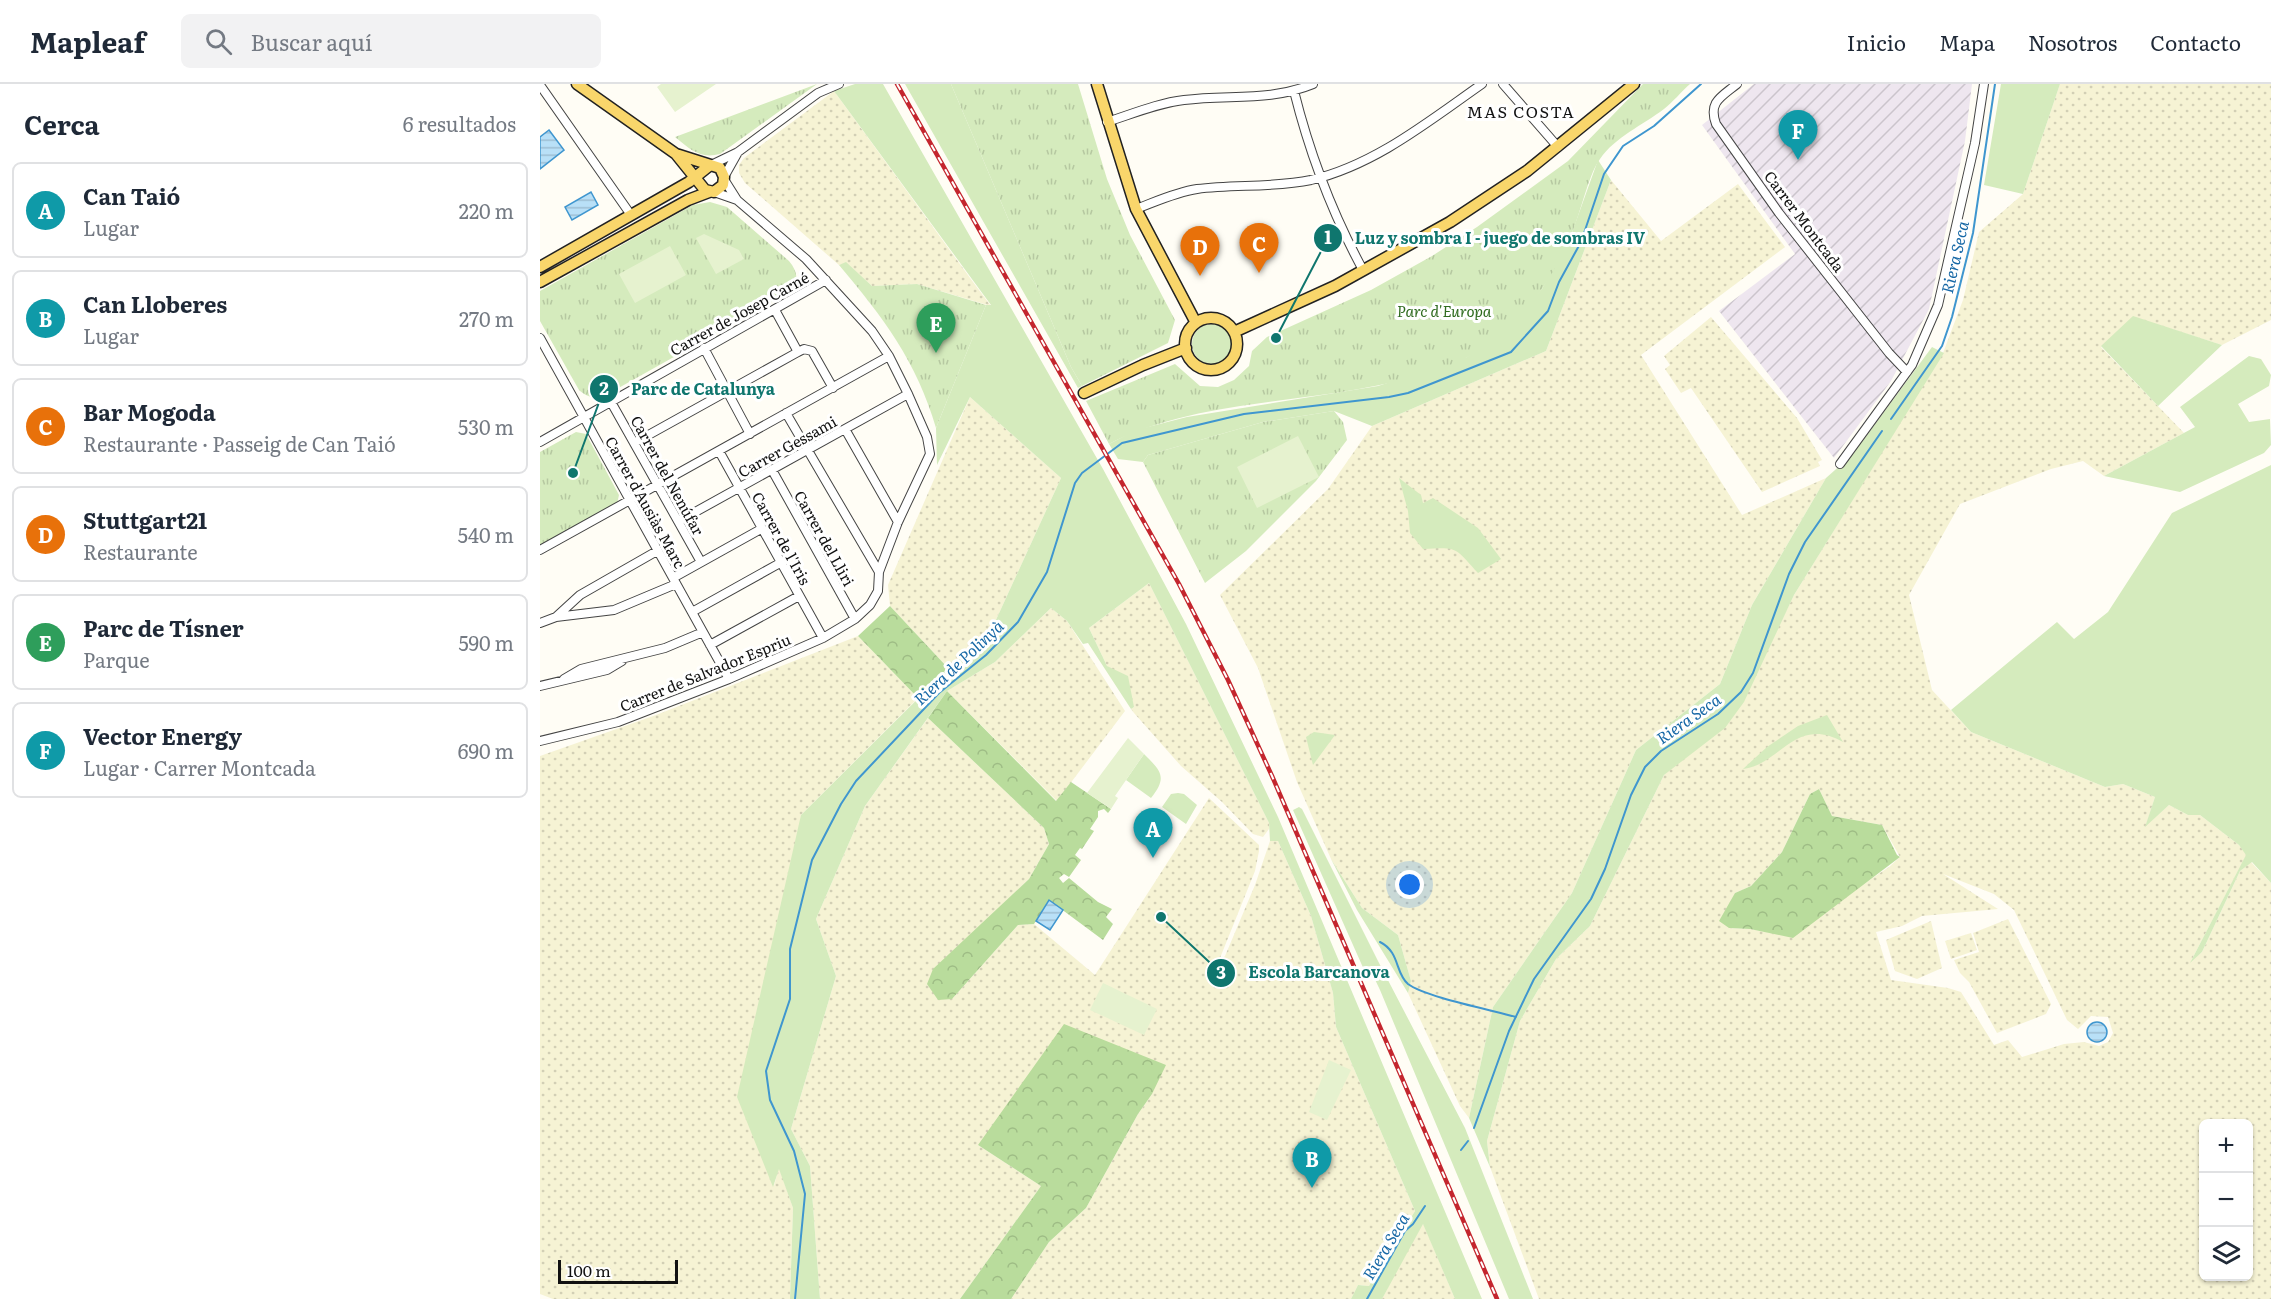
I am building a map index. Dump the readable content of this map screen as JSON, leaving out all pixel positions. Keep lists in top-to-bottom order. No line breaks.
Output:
{"streets":{"street":["Carrer Montcada","Carrer de Josep Carné","Carrer Gessami","Carrer del Nenúfar","Carrer d'Ausiàs Marc","Carrer de l'Iris","Carrer del Lliri","Carrer de Salvador Espriu"]},"crossings":[["Carrer de Josep Carné","Carrer del Nenúfar"],["Carrer de Josep Carné","Carrer d'Ausiàs Marc"],["Carrer Gessami","Carrer del Nenúfar"],["Carrer Gessami","Carrer de l'Iris"],["Carrer Gessami","Carrer del Lliri"],["Carrer d'Ausiàs Marc","Carrer de Salvador Espriu"],["Carrer de l'Iris","Carrer de Salvador Espriu"],["Carrer del Lliri","Carrer de Salvador Espriu"]],"districts":["MAS COSTA"],"water":["Riera Seca","Riera de Polinyà"],"parks":["Parc d'Europa"],"places":["Luz y sombra I - juego de sombras IV","Parc de Catalunya","Escola Barcanova"],"scale_bar":"100 m","page":{"header":"Mapleaf","search":"Buscar aquí","nav":["Inicio","Mapa","Nosotros","Contacto"],"heading":["Cerca","6 resultados"],"pins":["F","C","D","E","A","B"],"list":[{"mark":"A","name":"Can Taió","note":"Lugar","value":"220 m"},{"mark":"B","name":"Can Lloberes","note":"Lugar","value":"270 m"},{"mark":"C","name":"Bar Mogoda","note":"Restaurante · Passeig de Can Taió","value":"530 m"},{"mark":"D","name":"Stuttgart21","note":"Restaurante","value":"540 m"},{"mark":"E","name":"Parc de Tísner","note":"Parque","value":"590 m"},{"mark":"F","name":"Vector Energy","note":"Lugar · Carrer Montcada","value":"690 m"}],"map_buttons":["+","−"],"scale":"100 m"}}
